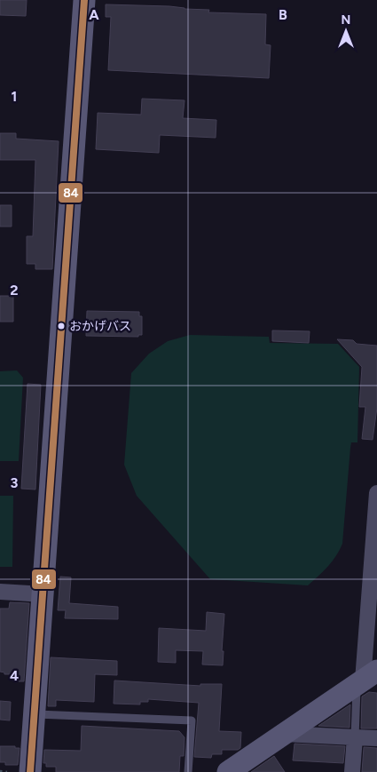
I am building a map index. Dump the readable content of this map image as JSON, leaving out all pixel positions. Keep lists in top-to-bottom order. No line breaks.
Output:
{"places":["おかげバス"],"lines":["transit line 84"],"north":"top","grid":{"columns":["A","B"],"rows":["1","2","3","4"]}}
